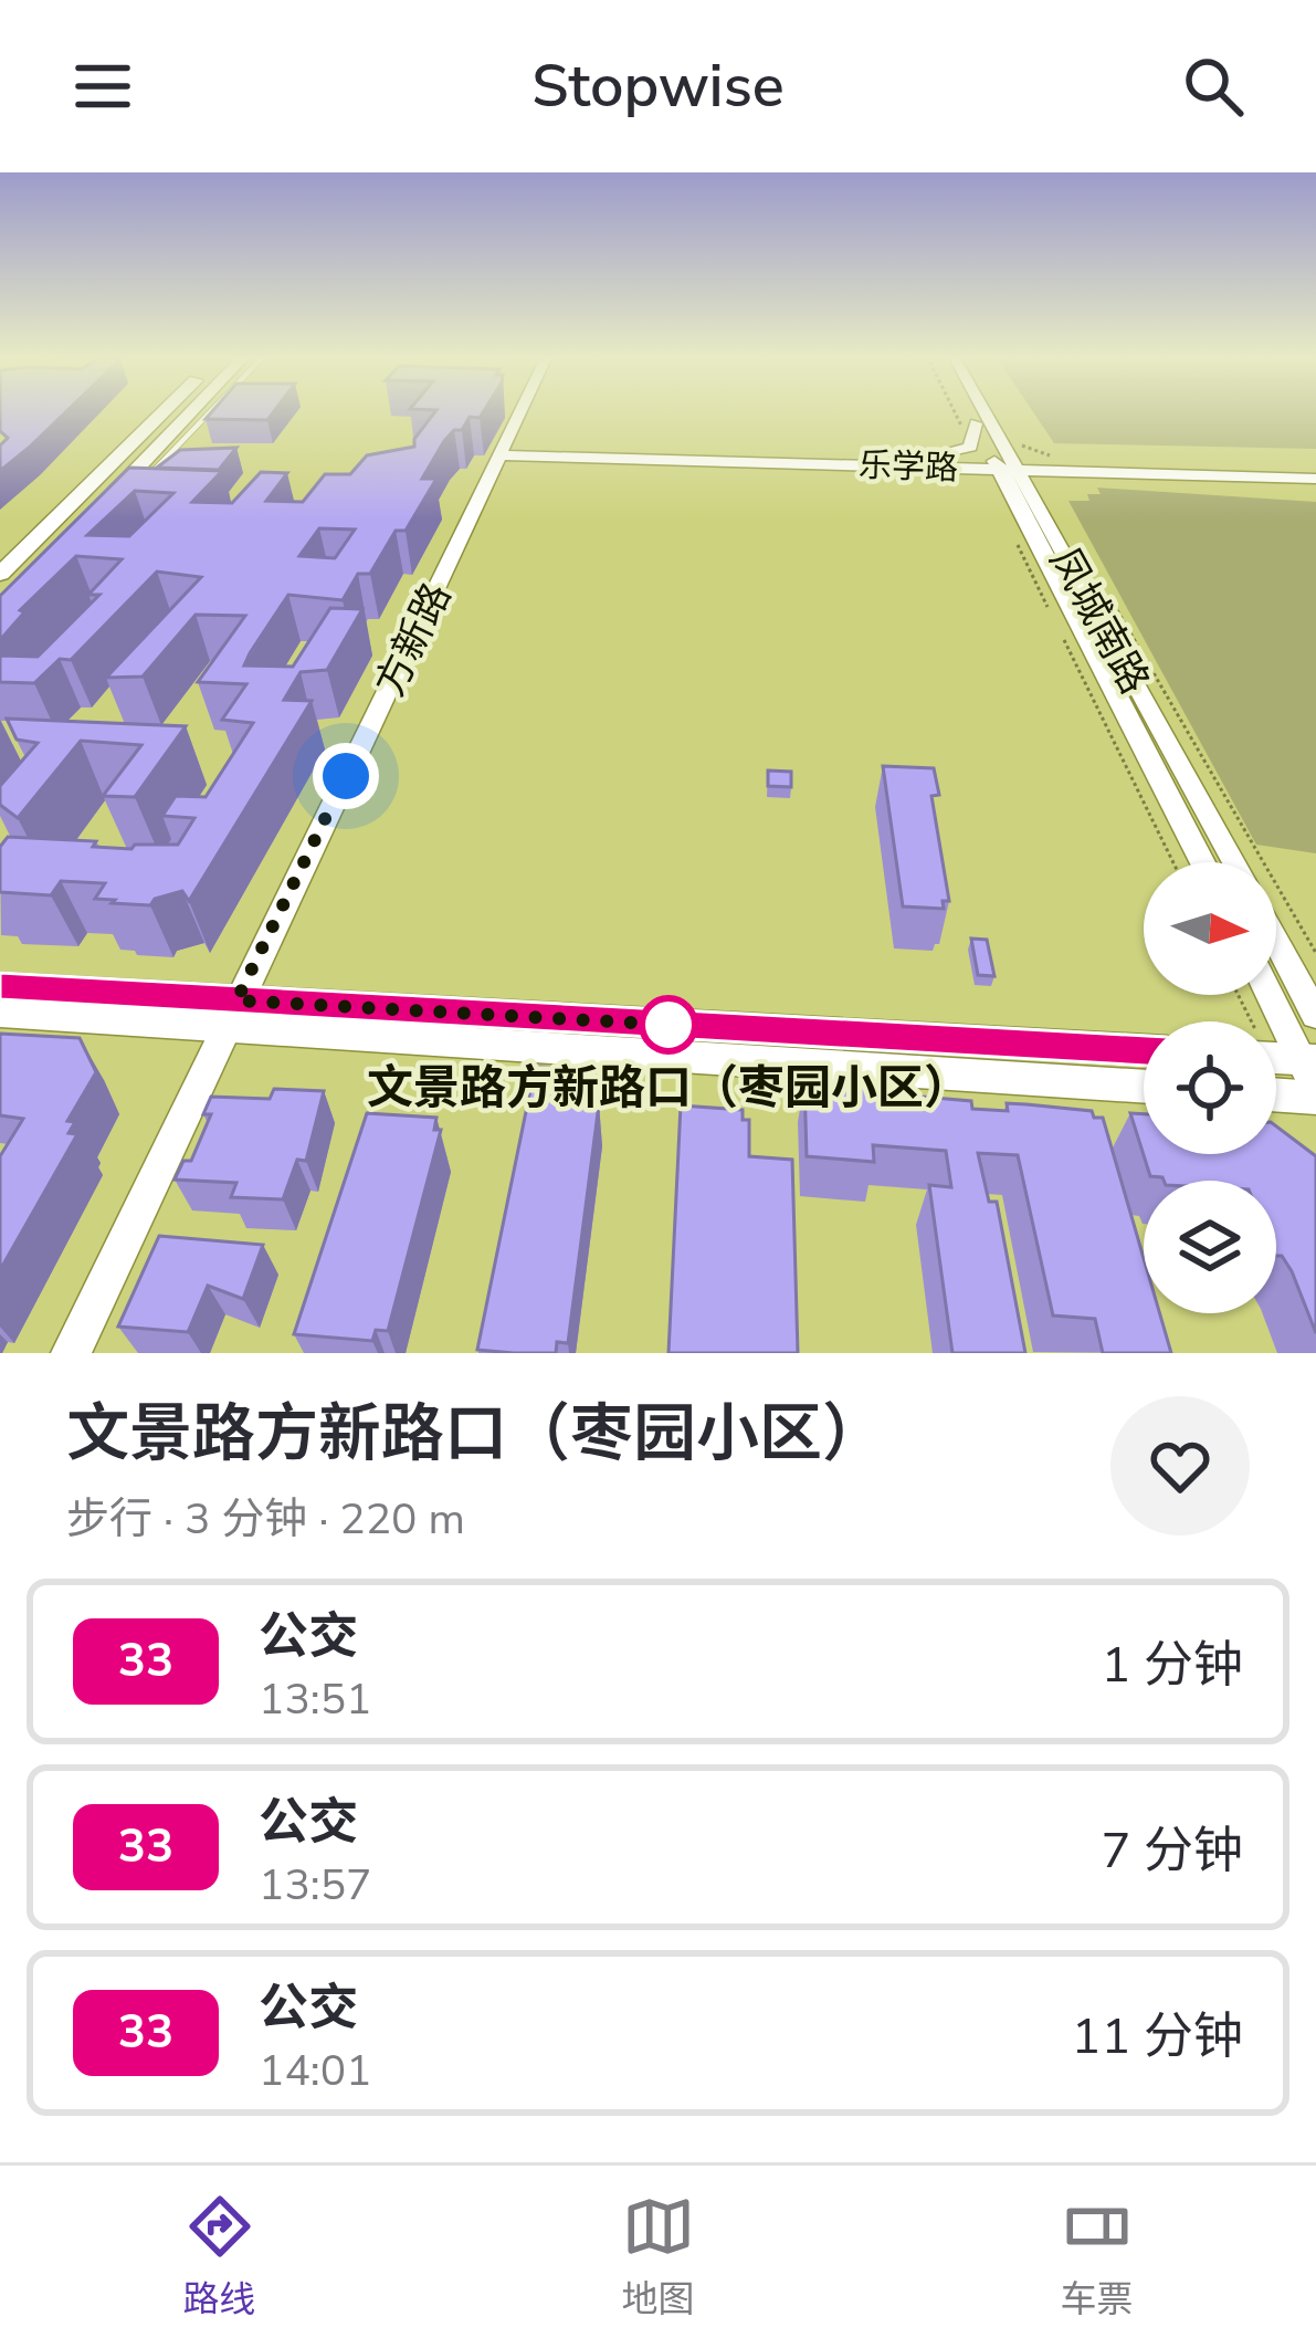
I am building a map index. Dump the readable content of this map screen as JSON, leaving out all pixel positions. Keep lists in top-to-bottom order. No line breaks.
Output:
{"streets":{"street":["乐学路","凤城南路","方新路"]},"crossings":[["乐学路","凤城南路"],["乐学路","方新路"]],"places":["文景路方新路口（枣园小区）"],"lines":["bus line 33"],"north":"right","page":{"header":"Stopwise","heading":["文景路方新路口（枣园小区）","步行 · 3 分钟 · 220 m"],"list":[{"mark":"33","name":"公交","note":"13:51","value":"1 分钟"},{"mark":"33","name":"公交","note":"13:57","value":"7 分钟"},{"mark":"33","name":"公交","note":"14:01","value":"11 分钟"}],"tabs":["路线","地图","车票"]}}
